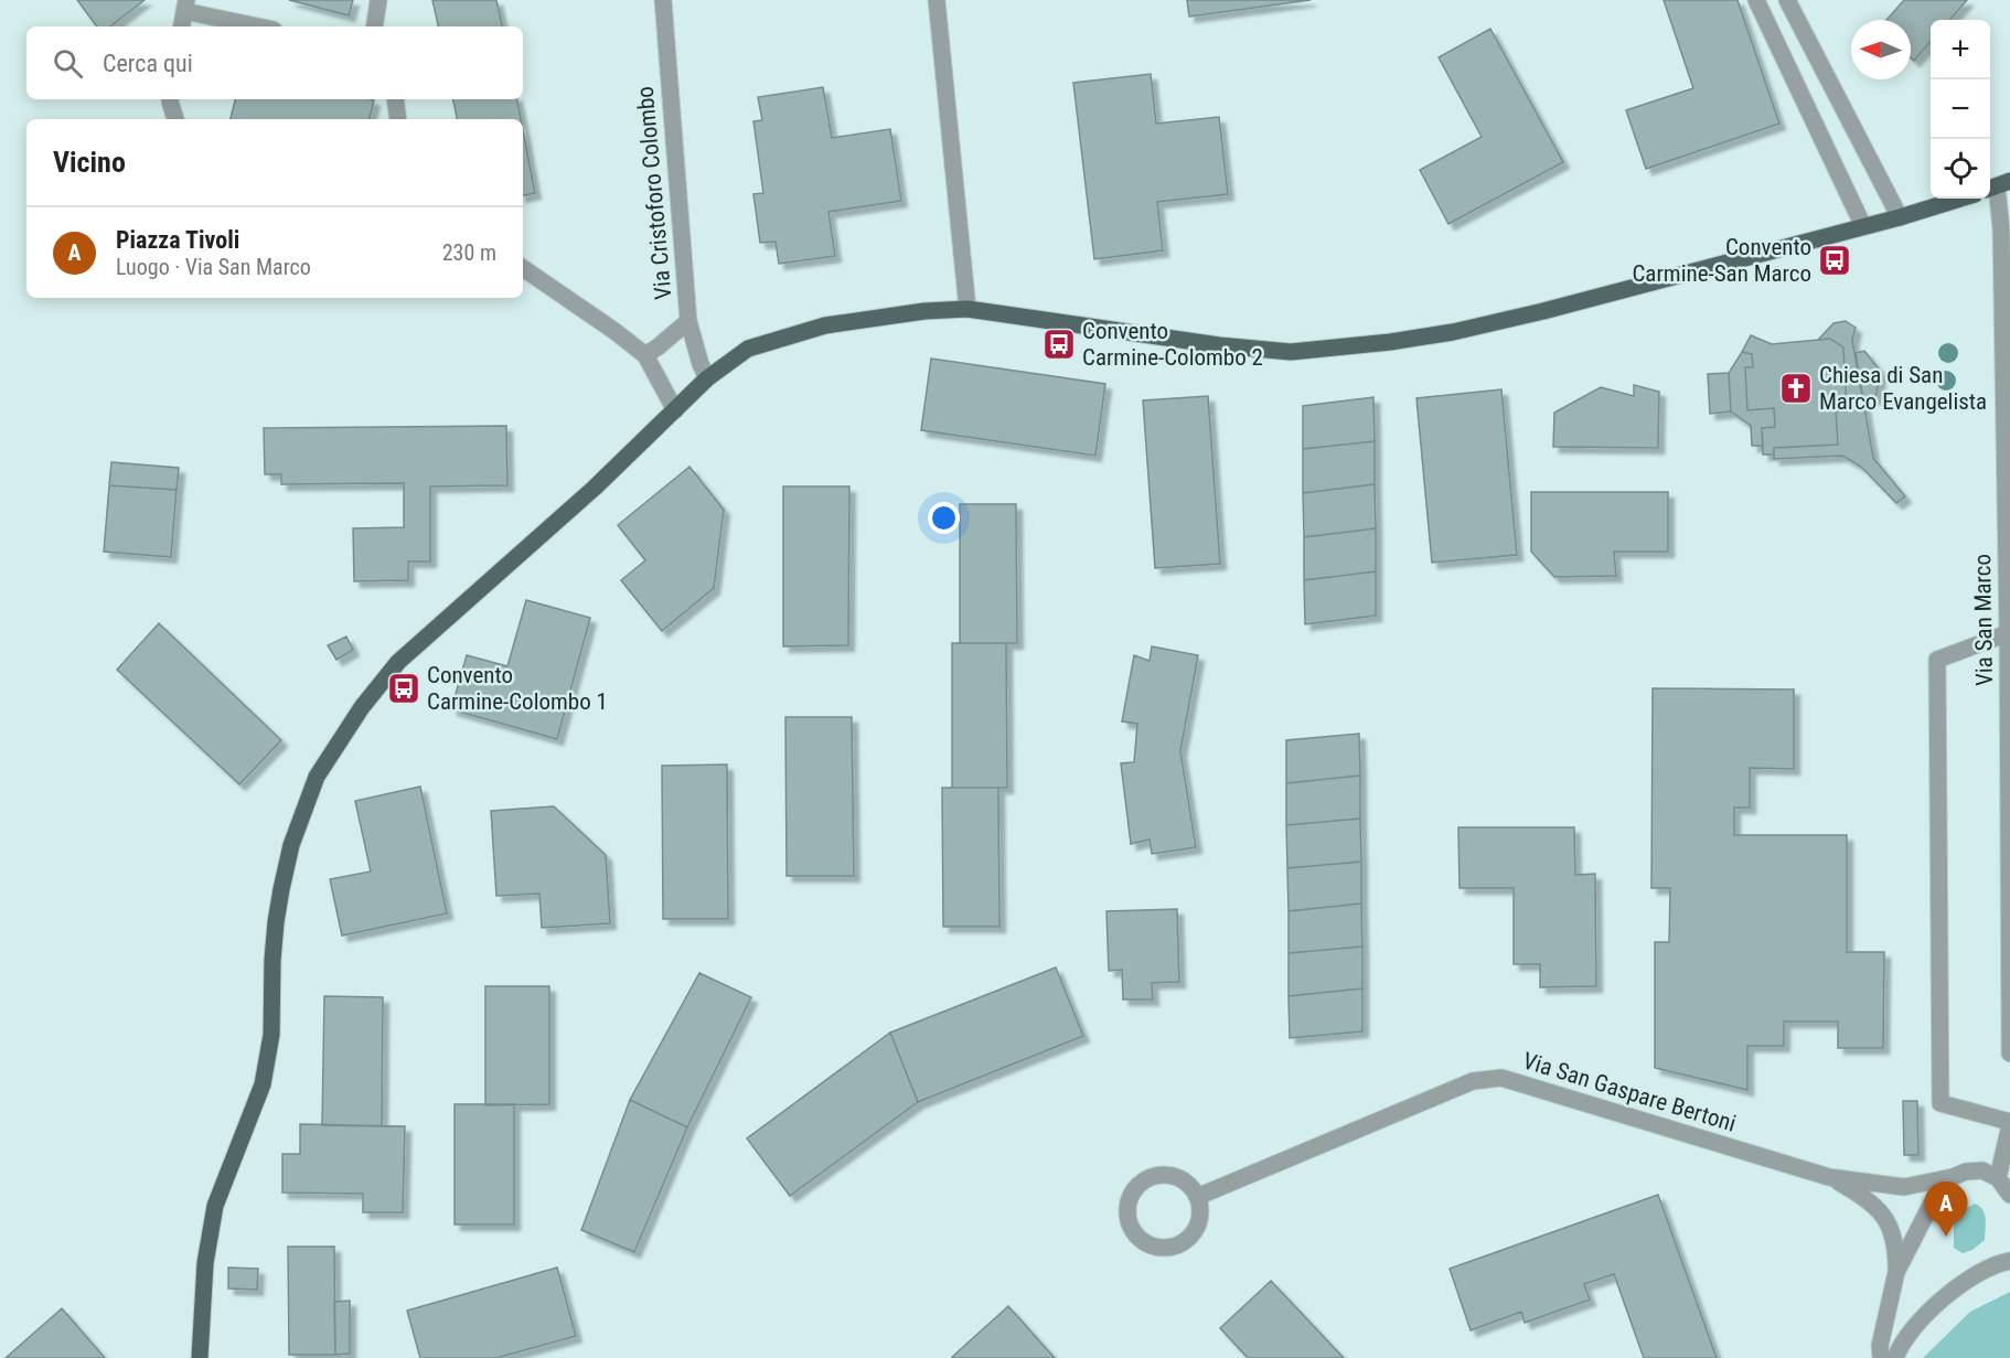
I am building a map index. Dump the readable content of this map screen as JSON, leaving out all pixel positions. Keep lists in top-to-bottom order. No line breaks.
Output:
{"streets":{"street":["Via Cristoforo Colombo","Via San Marco","Via San Gaspare Bertoni"]},"places":{"bus stop":["Convento Carmine-San Marco","Convento Carmine-Colombo 2","Convento Carmine-Colombo 1"],"church":["Chiesa di San Marco Evangelista"]},"north":"left","page":{"map_buttons":["+","−"],"search":"Cerca qui","heading":"Vicino","list":[{"mark":"A","name":"Piazza Tivoli","note":"Luogo · Via San Marco","value":"230 m"}],"pins":"A"}}
